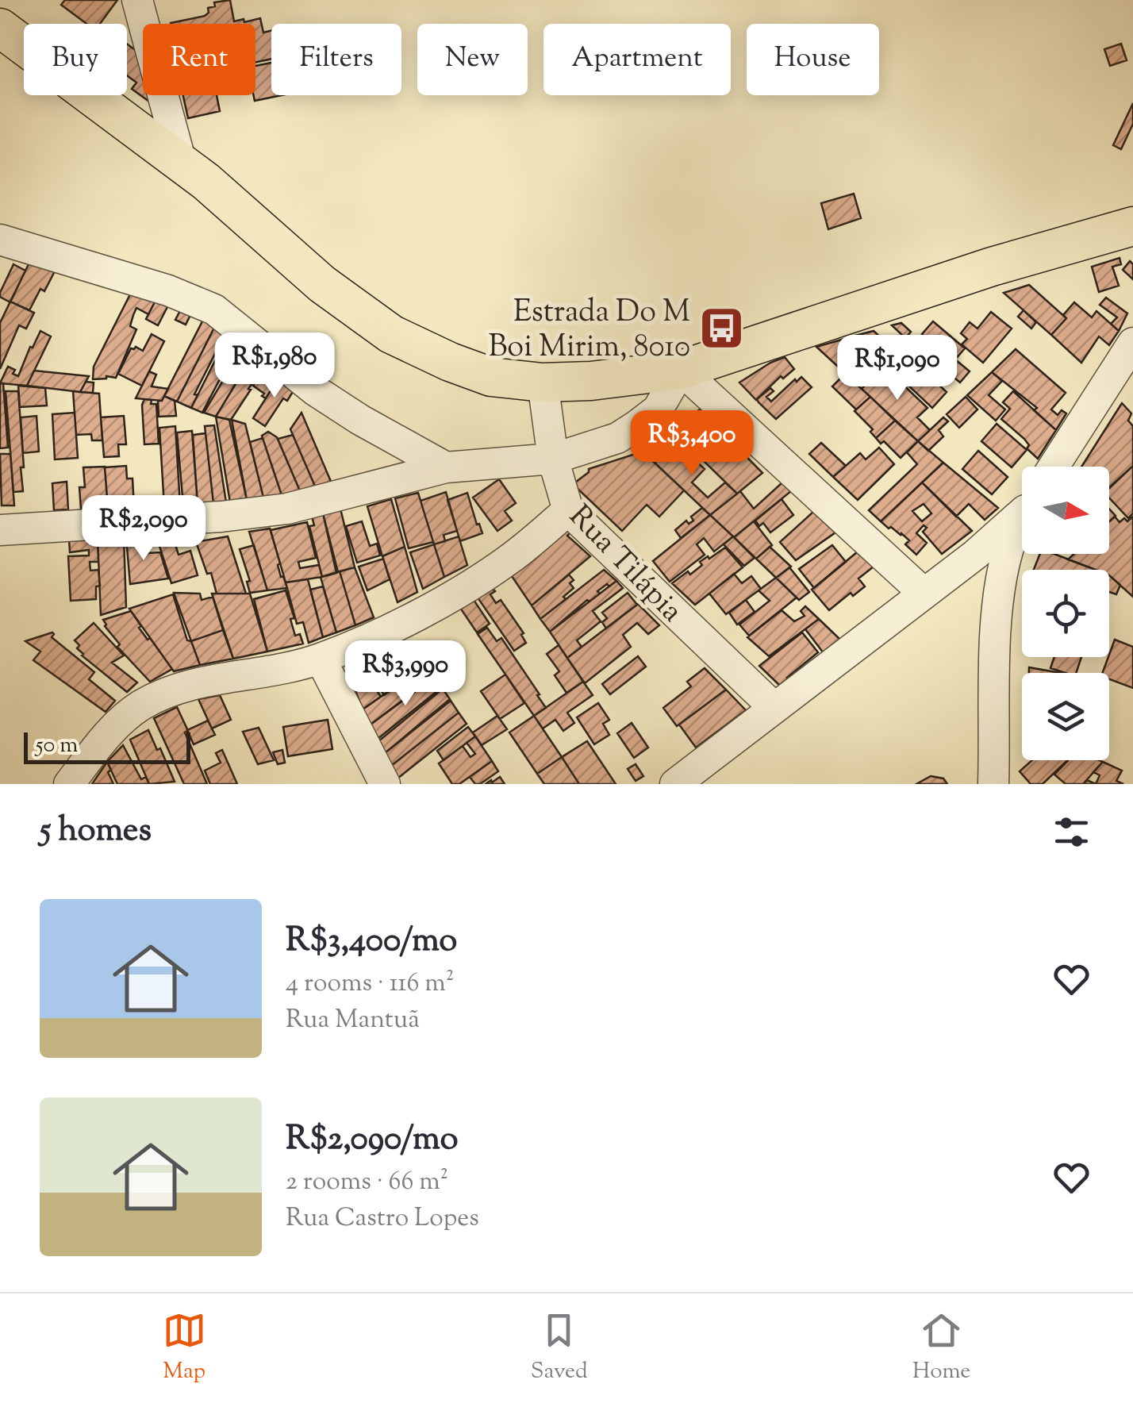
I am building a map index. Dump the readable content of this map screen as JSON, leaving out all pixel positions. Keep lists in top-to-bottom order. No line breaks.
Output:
{"streets":{"street":["Rua Tilápia"]},"places":{"bus stop":["Estrada Do M Boi Mirim, 8010"]},"scale_bar":"50 m","north":"right","page":{"chip":["Buy","Rent","Filters","New","Apartment","House"],"price":["R$1,980","R$1,090","R$3,400","R$2,090","R$3,990"],"scale":"50 m","heading":"5 homes","list":[{"name":"R$3,400/mo","note":"4 rooms · 116 m² · Rua Mantuã"},{"name":"R$2,090/mo","note":"2 rooms · 66 m² · Rua Castro Lopes"}],"tabs":["Map","Saved","Home"]}}
